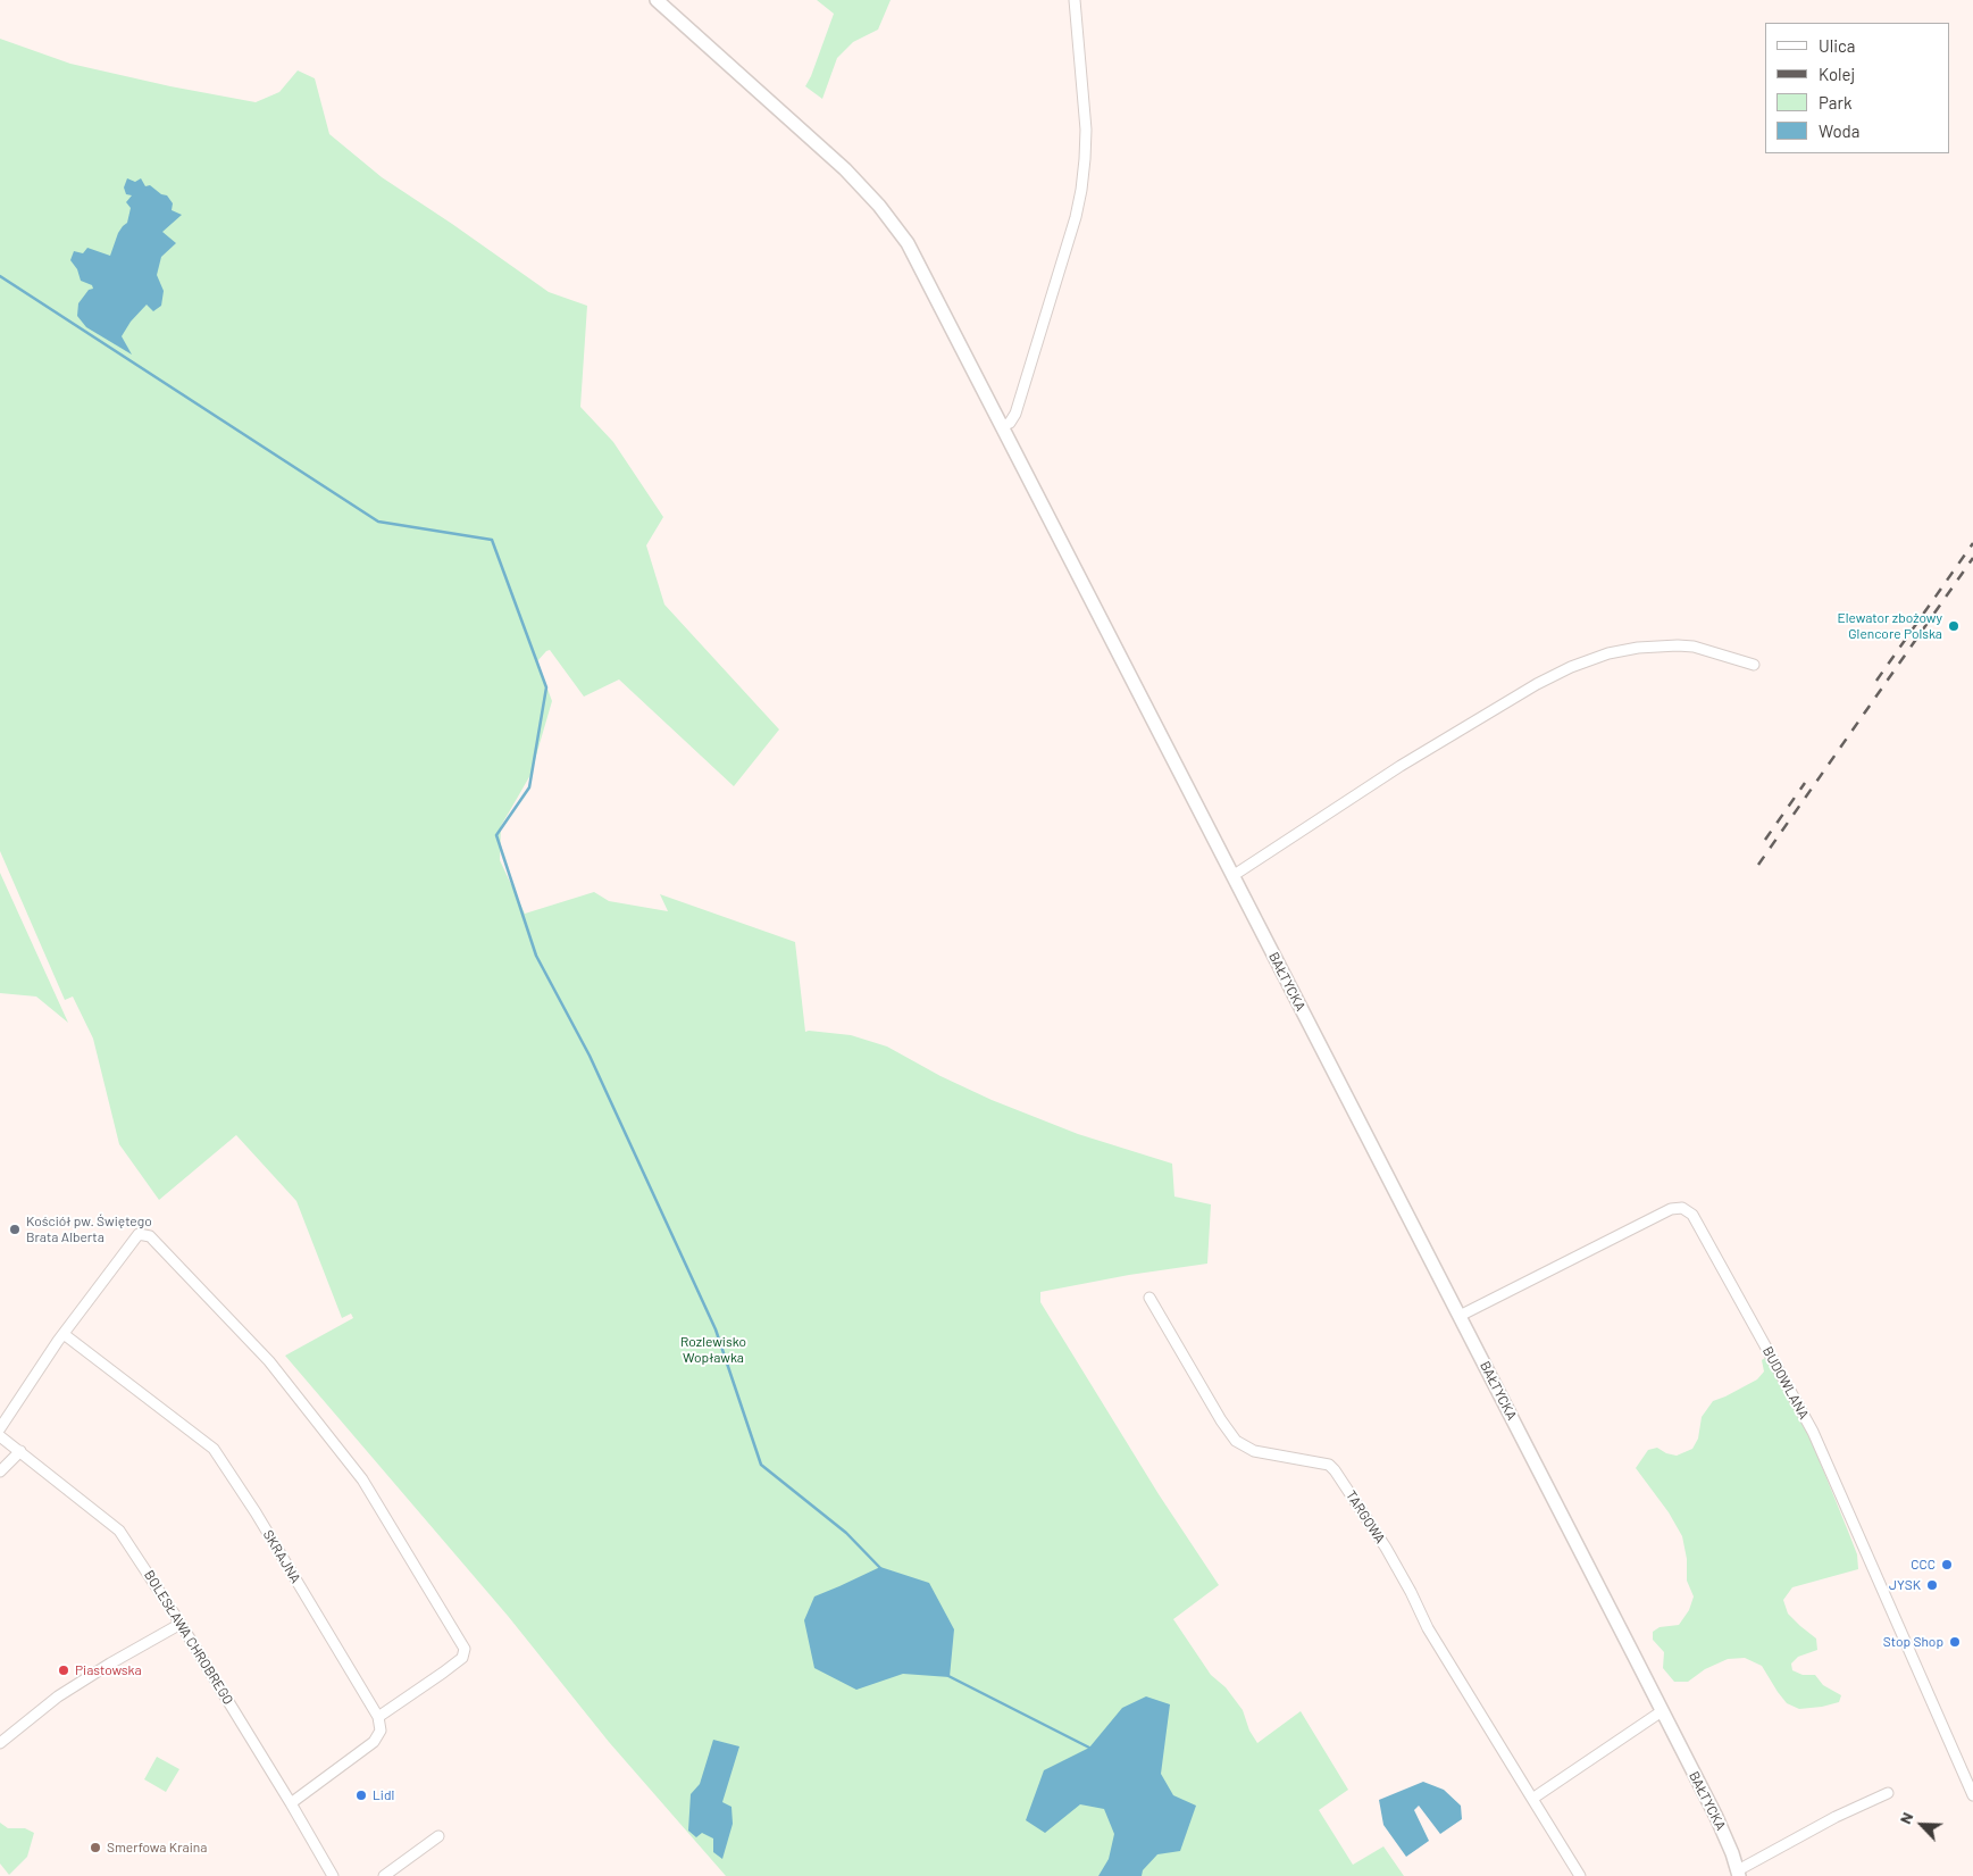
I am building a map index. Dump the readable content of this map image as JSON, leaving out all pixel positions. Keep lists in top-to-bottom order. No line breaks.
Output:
{"streets":{"main road":["BAŁTYCKA"],"street":["BUDOWLANA","TARGOWA","SKRAJNA","BOLESŁAWA CHROBREGO"]},"crossings":[["BAŁTYCKA","BUDOWLANA"]],"parks":["Rozlewisko Wopławka"],"places":["Elewator zbożowy Glencore Polska","Kościół pw. Świętego Brata Alberta","CCC","JYSK","Stop Shop","Piastowska","Lidl","Smerfowa Kraina"],"legend":["Ulica","Kolej","Park","Woda"],"north":"top left"}
